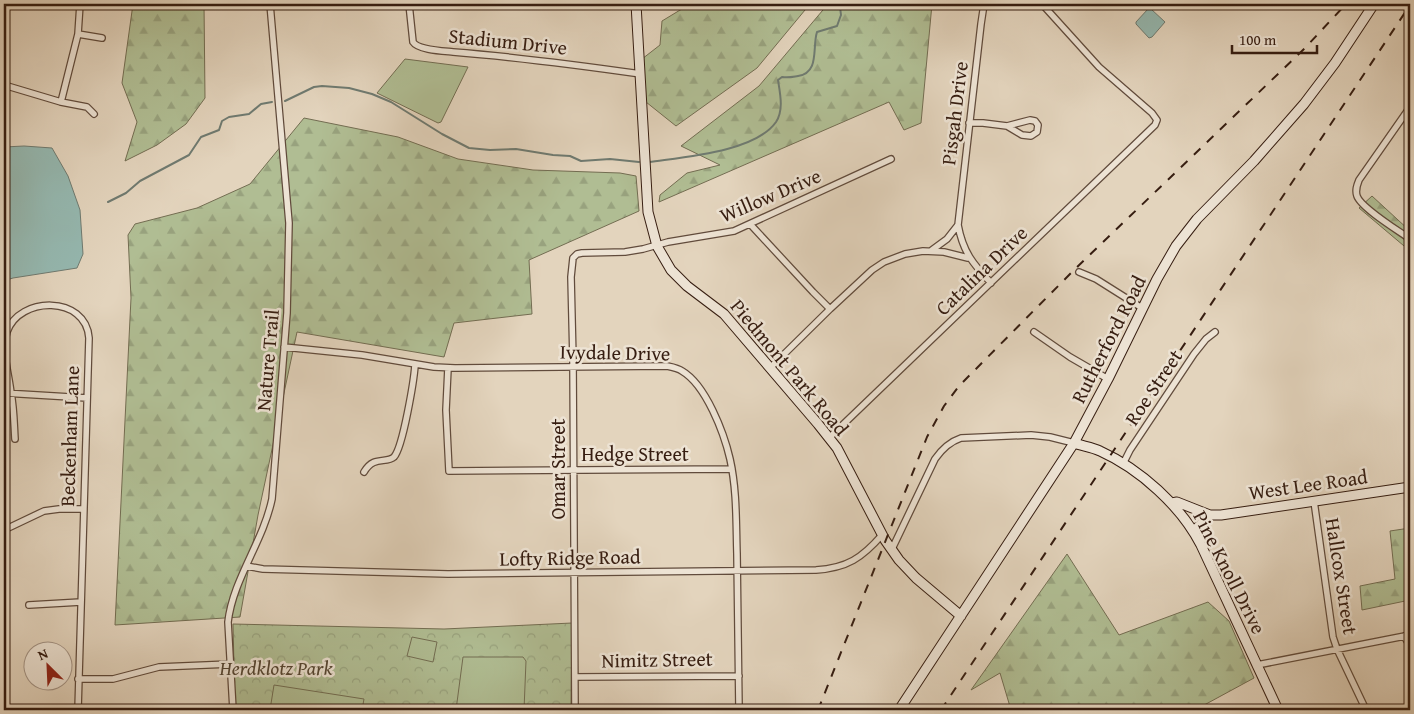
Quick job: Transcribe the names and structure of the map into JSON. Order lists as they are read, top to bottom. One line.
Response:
{"streets":{"street":["Stadium Drive","Pisgah Drive","Willow Drive","Catalina Drive","Rutherford Road","Ivydale Drive","Nature Trail","Piedmont Park Road","Roe Street","Beckenham Lane","Hedge Street","Omar Street","West Lee Road","Lofty Ridge Road","Pine Knoll Drive","Hallcox Street","Nimitz Street"]},"crossings":[["Stadium Drive","Piedmont Park Road"],["Pisgah Drive","Catalina Drive"],["Willow Drive","Piedmont Park Road"],["Willow Drive","Omar Street"],["Catalina Drive","Piedmont Park Road"],["Rutherford Road","Piedmont Park Road"],["Rutherford Road","Pine Knoll Drive"],["Ivydale Drive","Nature Trail"],["Ivydale Drive","Hedge Street"],["Ivydale Drive","Omar Street"],["Ivydale Drive","Lofty Ridge Road"],["Ivydale Drive","Nimitz Street"],["Nature Trail","Lofty Ridge Road"],["Piedmont Park Road","Lofty Ridge Road"],["Roe Street","Pine Knoll Drive"],["Hedge Street","Omar Street"],["Omar Street","Lofty Ridge Road"],["Omar Street","Nimitz Street"],["West Lee Road","Pine Knoll Drive"],["West Lee Road","Hallcox Street"]],"parks":["Herdklotz Park"],"scale_bar":"100 m","north":"top left"}
